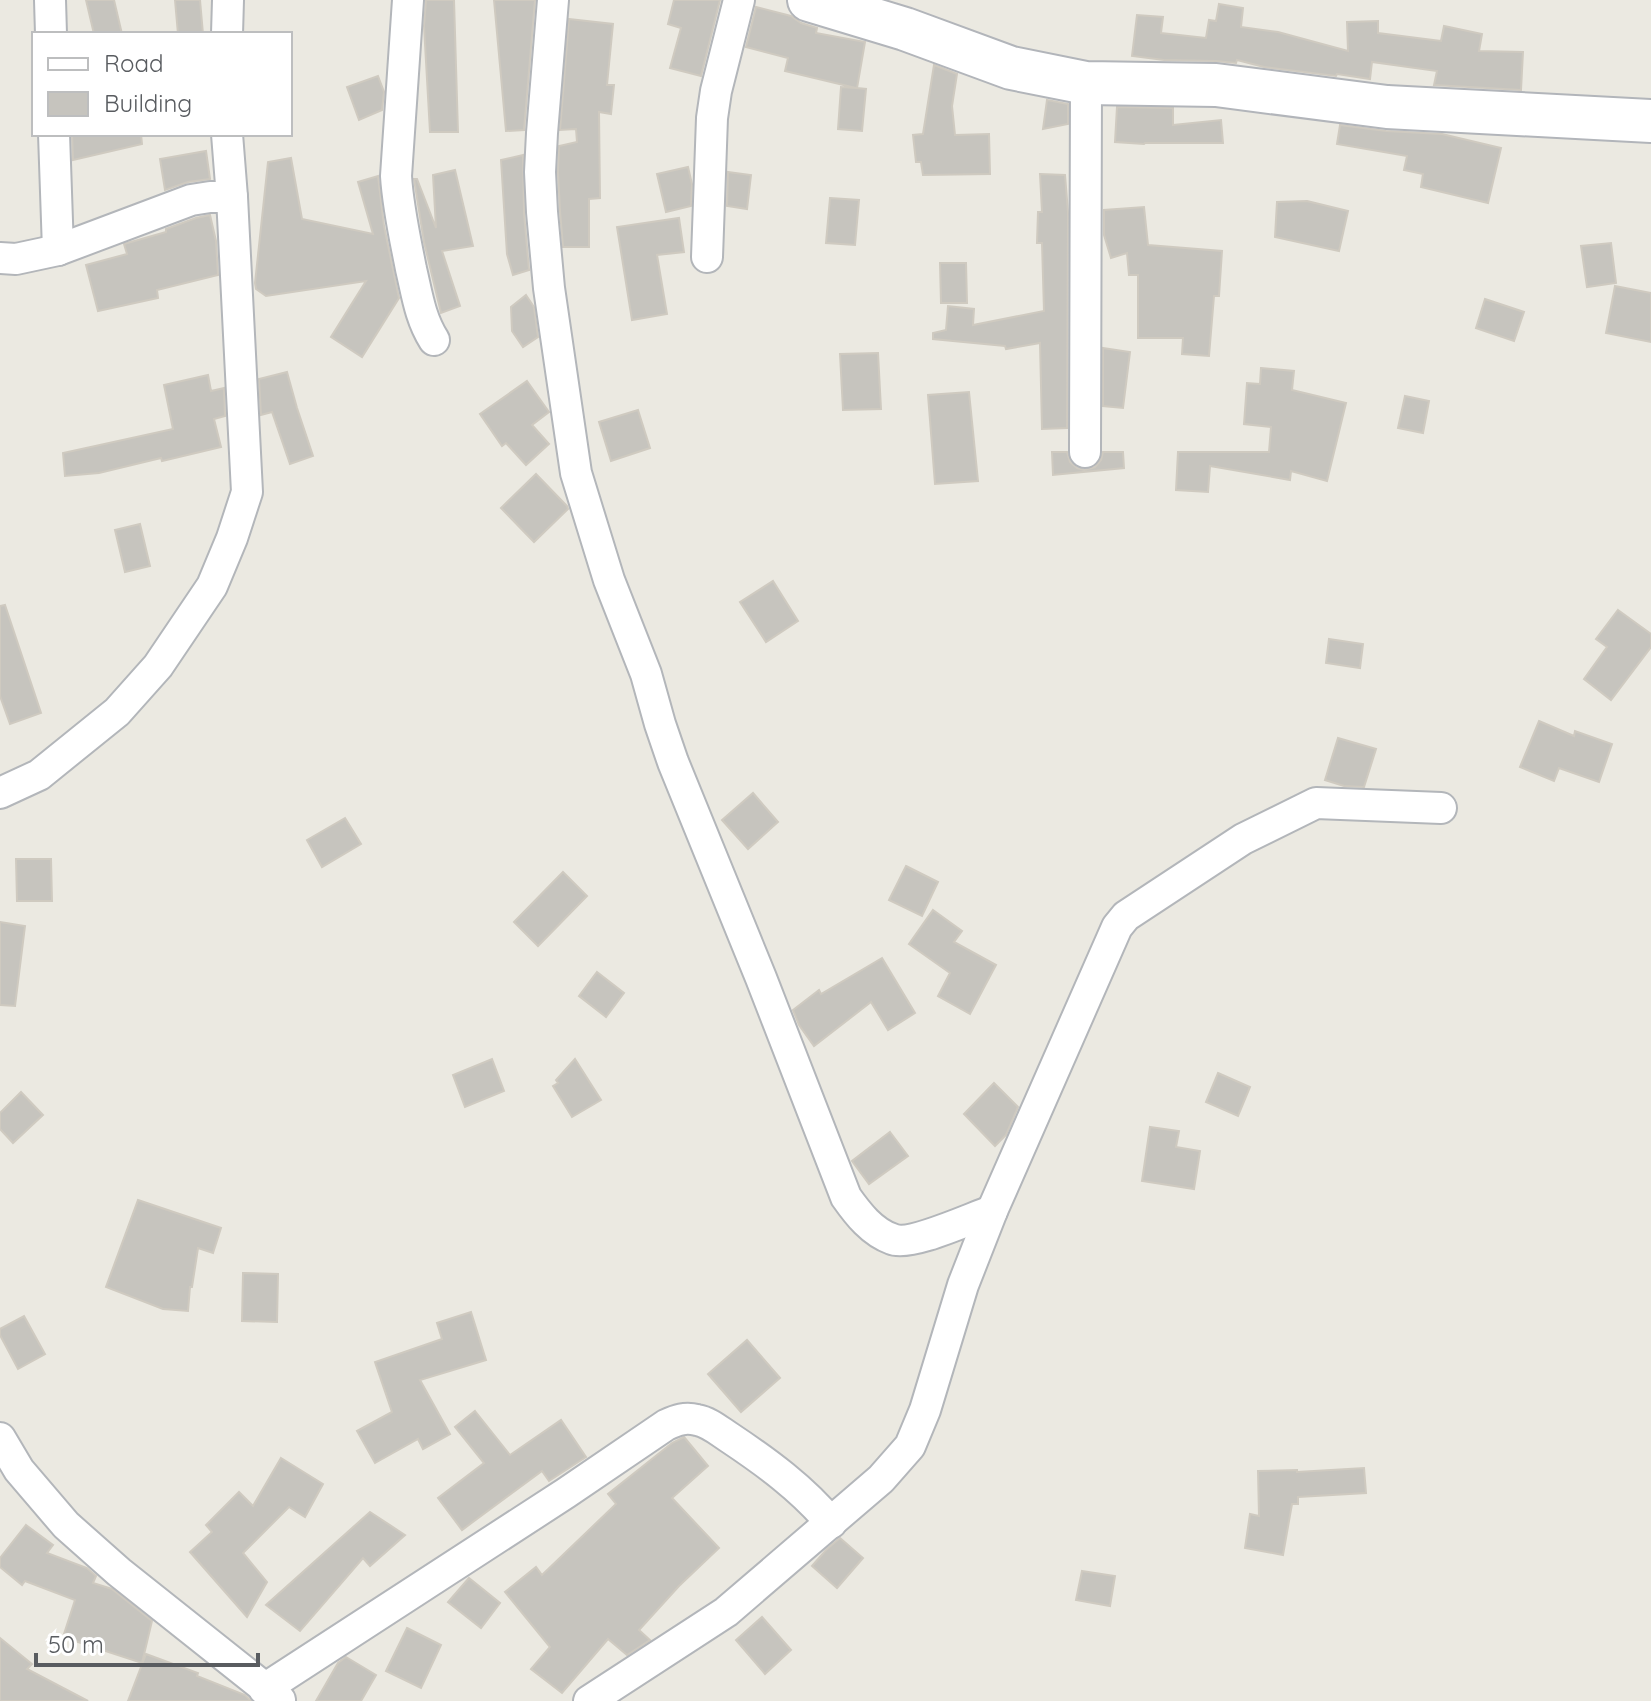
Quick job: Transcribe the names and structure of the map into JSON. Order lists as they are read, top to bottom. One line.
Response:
{"legend":["Road","Building"],"scale_bar":"50 m"}
